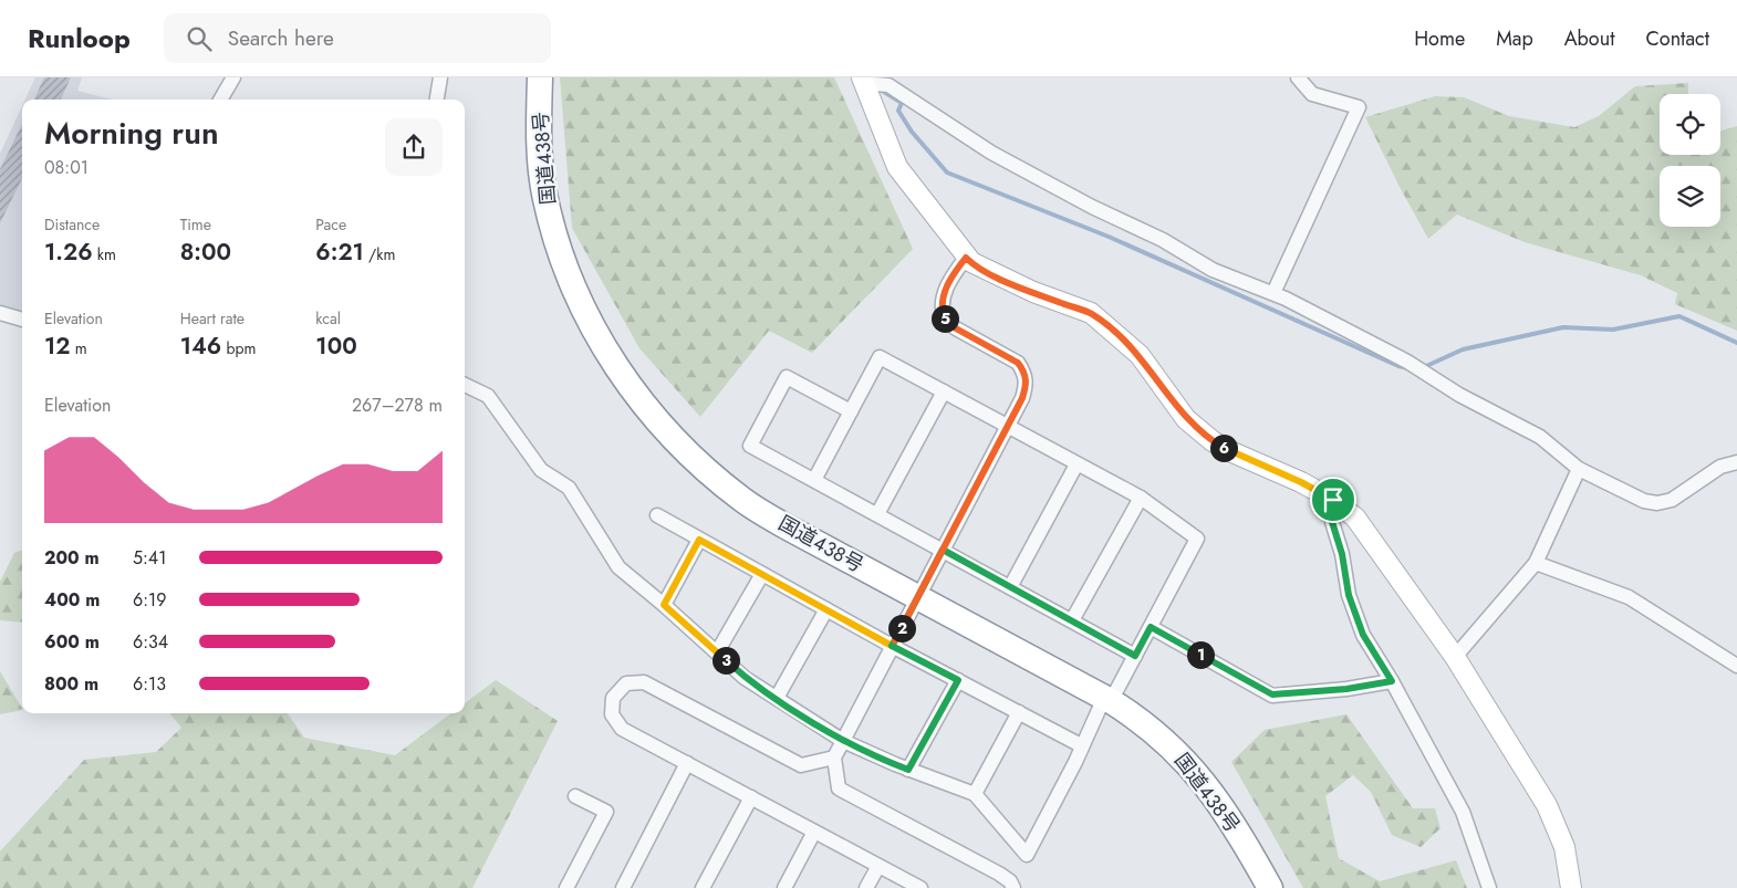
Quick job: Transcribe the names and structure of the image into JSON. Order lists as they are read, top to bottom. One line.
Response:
{"streets":{"highway":["国道438号"]},"page":{"header":"Runloop","search":"Search here","nav":["Home","Map","About","Contact"],"heading":["Morning run","08:01"],"stats":[["Distance","1.26 km"],["Time","8:00"],["Pace","6:21 /km"],["Elevation","12 m"],["Heart rate","146 bpm"],["kcal","100"]],"pins":["5","6","2","1","3"],"chart":["Elevation","267–278 m"],"list":[{"name":"200 m","note":"5:41"},{"name":"400 m","note":"6:19"},{"name":"600 m","note":"6:34"},{"name":"800 m","note":"6:13"}]}}
